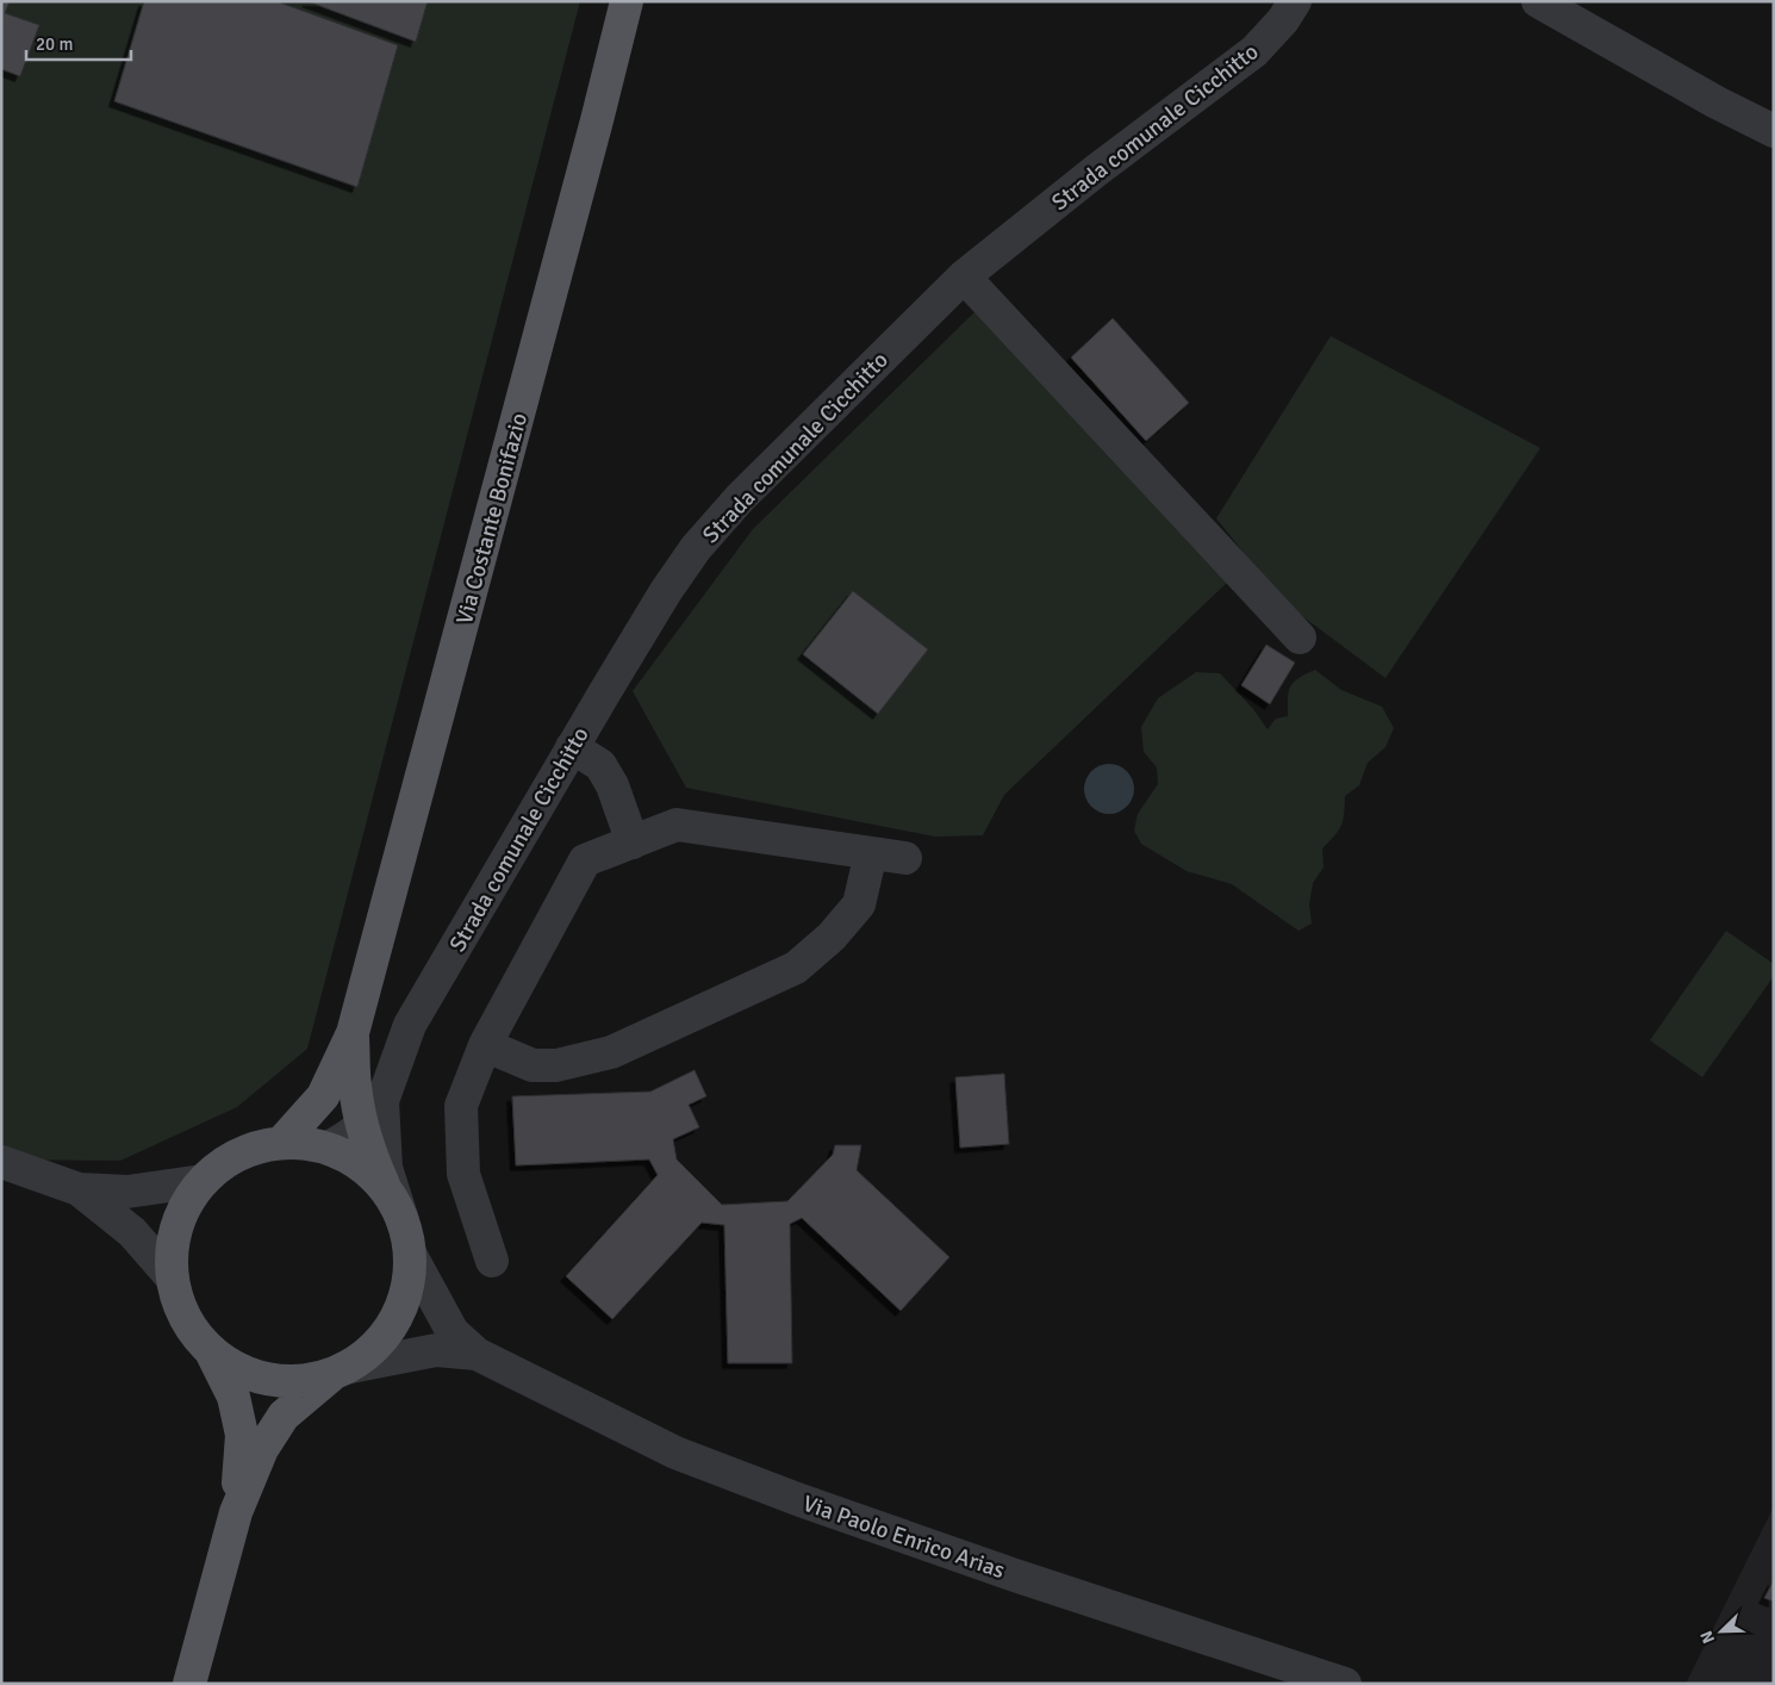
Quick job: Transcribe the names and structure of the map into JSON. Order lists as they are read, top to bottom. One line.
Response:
{"streets":{"main road":["Via Costante Bonifazio"],"street":["Strada comunale Cicchitto","Via Paolo Enrico Arias"]},"scale_bar":"20 m","north":"bottom left"}
